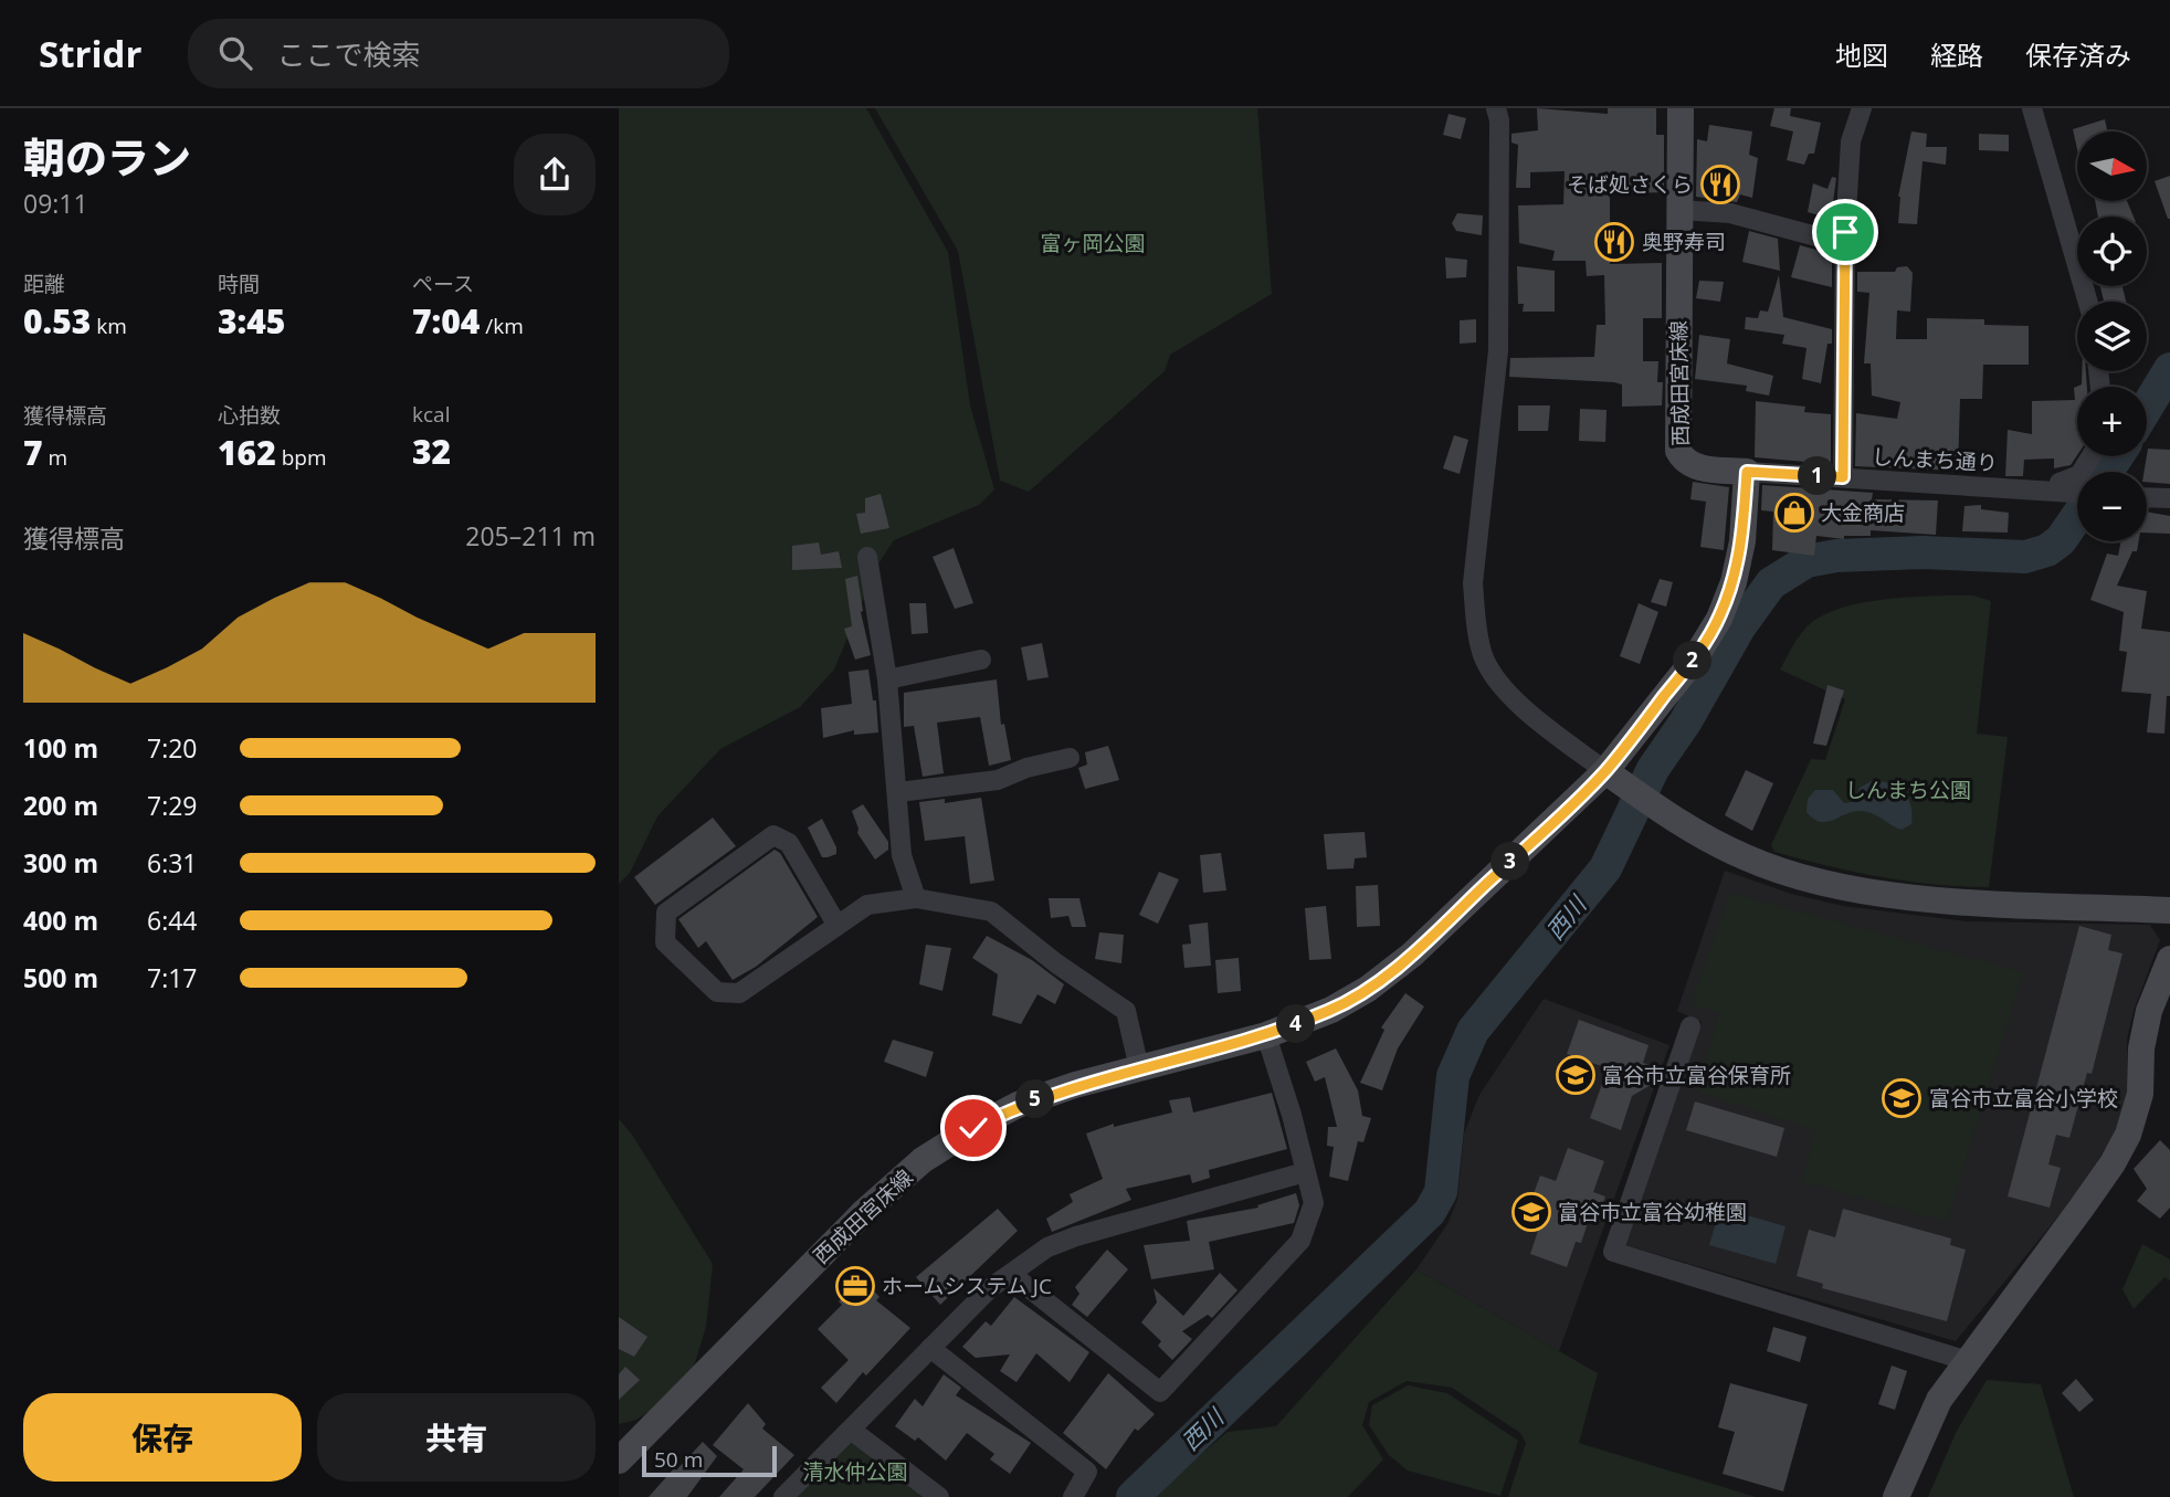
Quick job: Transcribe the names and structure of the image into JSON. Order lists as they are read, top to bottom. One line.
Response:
{"streets":{"main road":["西成田宮床線"],"street":["しんまち通り"]},"crossings":[["西成田宮床線","しんまち通り"]],"water":["西川"],"parks":["富ヶ岡公園","しんまち公園","清水仲公園"],"places":{"restaurant":["そば処さくら","奥野寿司"],"shop":["大金商店"],"school or university":["富谷市立富谷保育所","富谷市立富谷小学校","富谷市立富谷幼稚園"],"office":["ホームシステム JC"]},"scale_bar":"50 m","north":"right","page":{"header":"Stridr","search":"ここで検索","nav":["地図","経路","保存済み"],"heading":["朝のラン","09:11"],"map_buttons":["+","−"],"stats":[["距離","0.53 km"],["時間","3:45"],["ペース","7:04 /km"],["獲得標高","7 m"],["心拍数","162 bpm"],["kcal","32"]],"pins":["1","2","3","4","5"],"chart":["獲得標高","205–211 m"],"list":[{"name":"100 m","note":"7:20"},{"name":"200 m","note":"7:29"},{"name":"300 m","note":"6:31"},{"name":"400 m","note":"6:44"},{"name":"500 m","note":"7:17"}],"buttons":["保存","共有"],"scale":"50 m"}}
